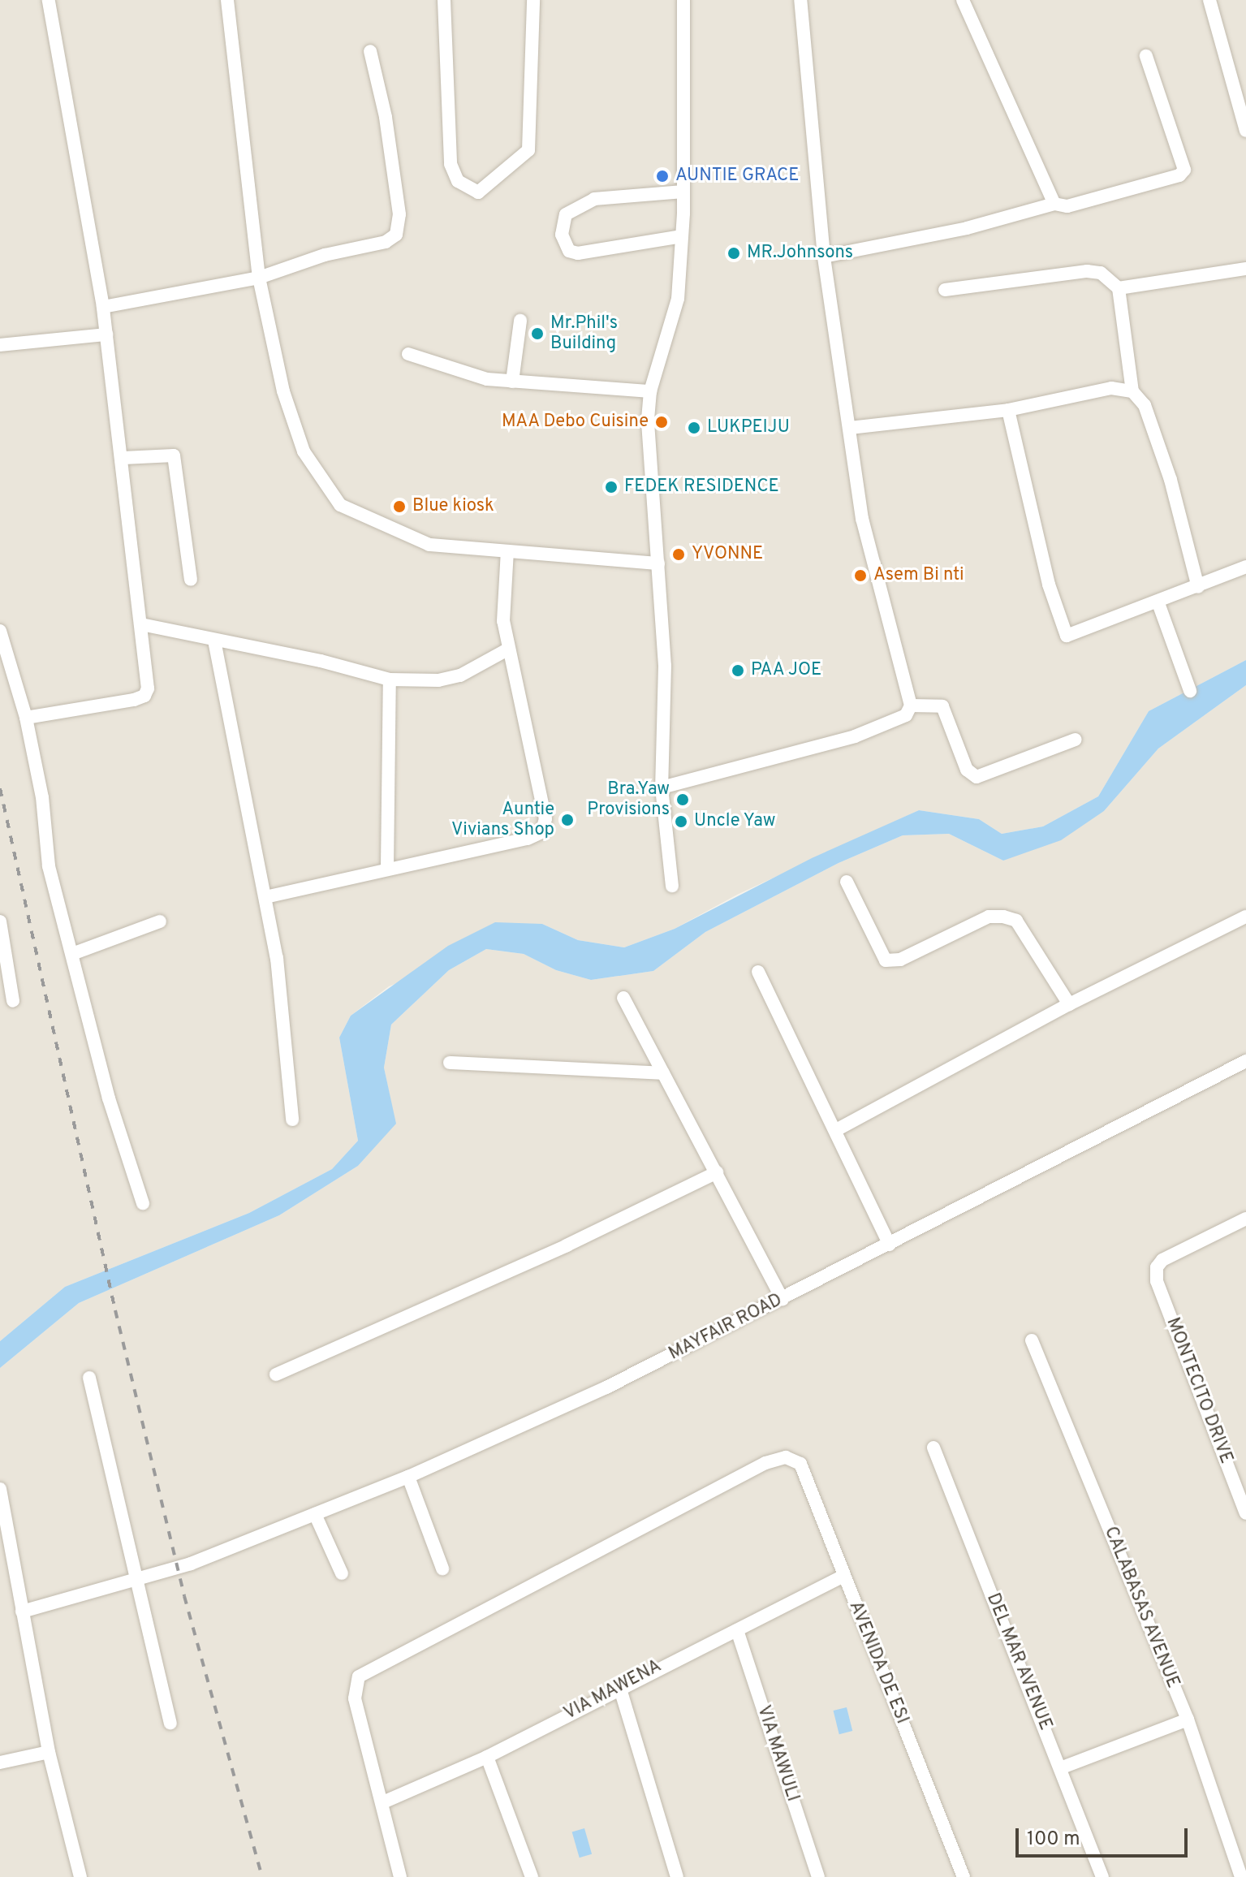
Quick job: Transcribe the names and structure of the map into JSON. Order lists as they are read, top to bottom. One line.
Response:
{"streets":{"street":["MAYFAIR ROAD","MONTECITO DRIVE","CALABASAS AVENUE","DEL MAR AVENUE","AVENIDA DE ESI","VIA MAWENA","VIA MAWULI"]},"crossings":[["AVENIDA DE ESI","VIA MAWENA"],["VIA MAWENA","VIA MAWULI"]],"places":["AUNTIE GRACE","MR.Johnsons","Mr.Phil's Building","MAA Debo Cuisine","LUKPEIJU","FEDEK RESIDENCE","Blue kiosk","YVONNE","Asem Bi nti","PAA JOE","Bra.Yaw Provisions","Auntie Vivians Shop","Uncle Yaw"],"scale_bar":"100 m"}
